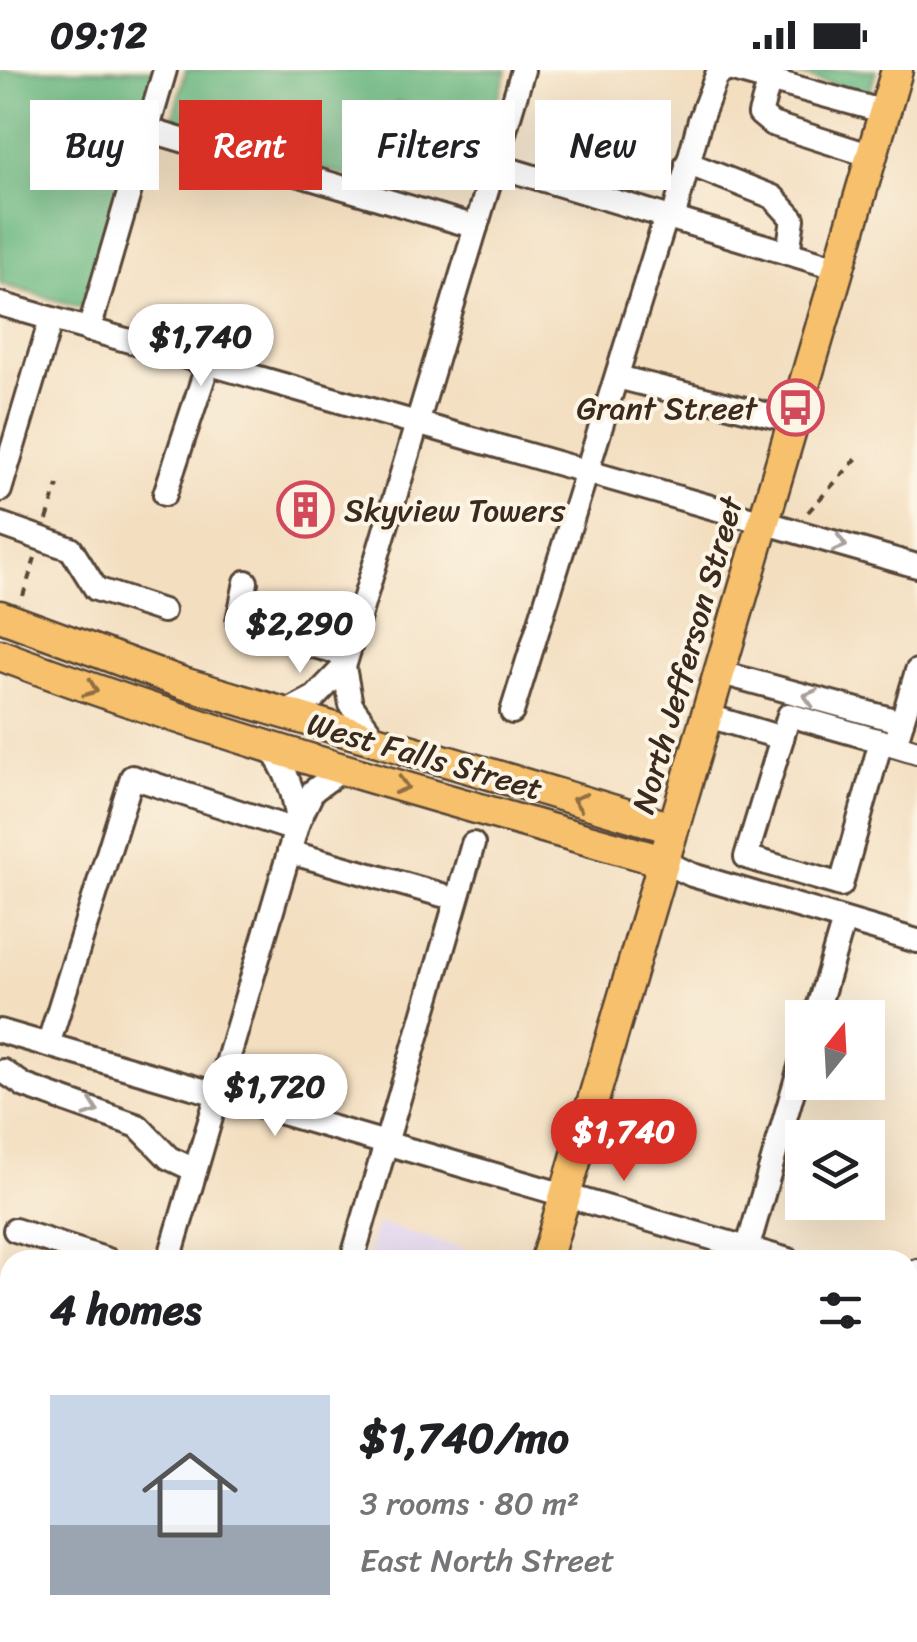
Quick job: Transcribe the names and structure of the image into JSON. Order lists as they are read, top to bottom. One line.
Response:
{"streets":{"main road":["North Jefferson Street","West Falls Street"]},"crossings":[["North Jefferson Street","West Falls Street"]],"places":{"bus stop":["Grant Street"],"building":["Skyview Towers"]},"north":"top","page":{"status":"09:12","chip":["Buy","Rent","Filters","New"],"price":["$1,740","$2,290","$1,720","$1,740"],"heading":"4 homes","list":[{"name":"$1,740/mo","note":"3 rooms · 80 m² · East North Street"}]}}
